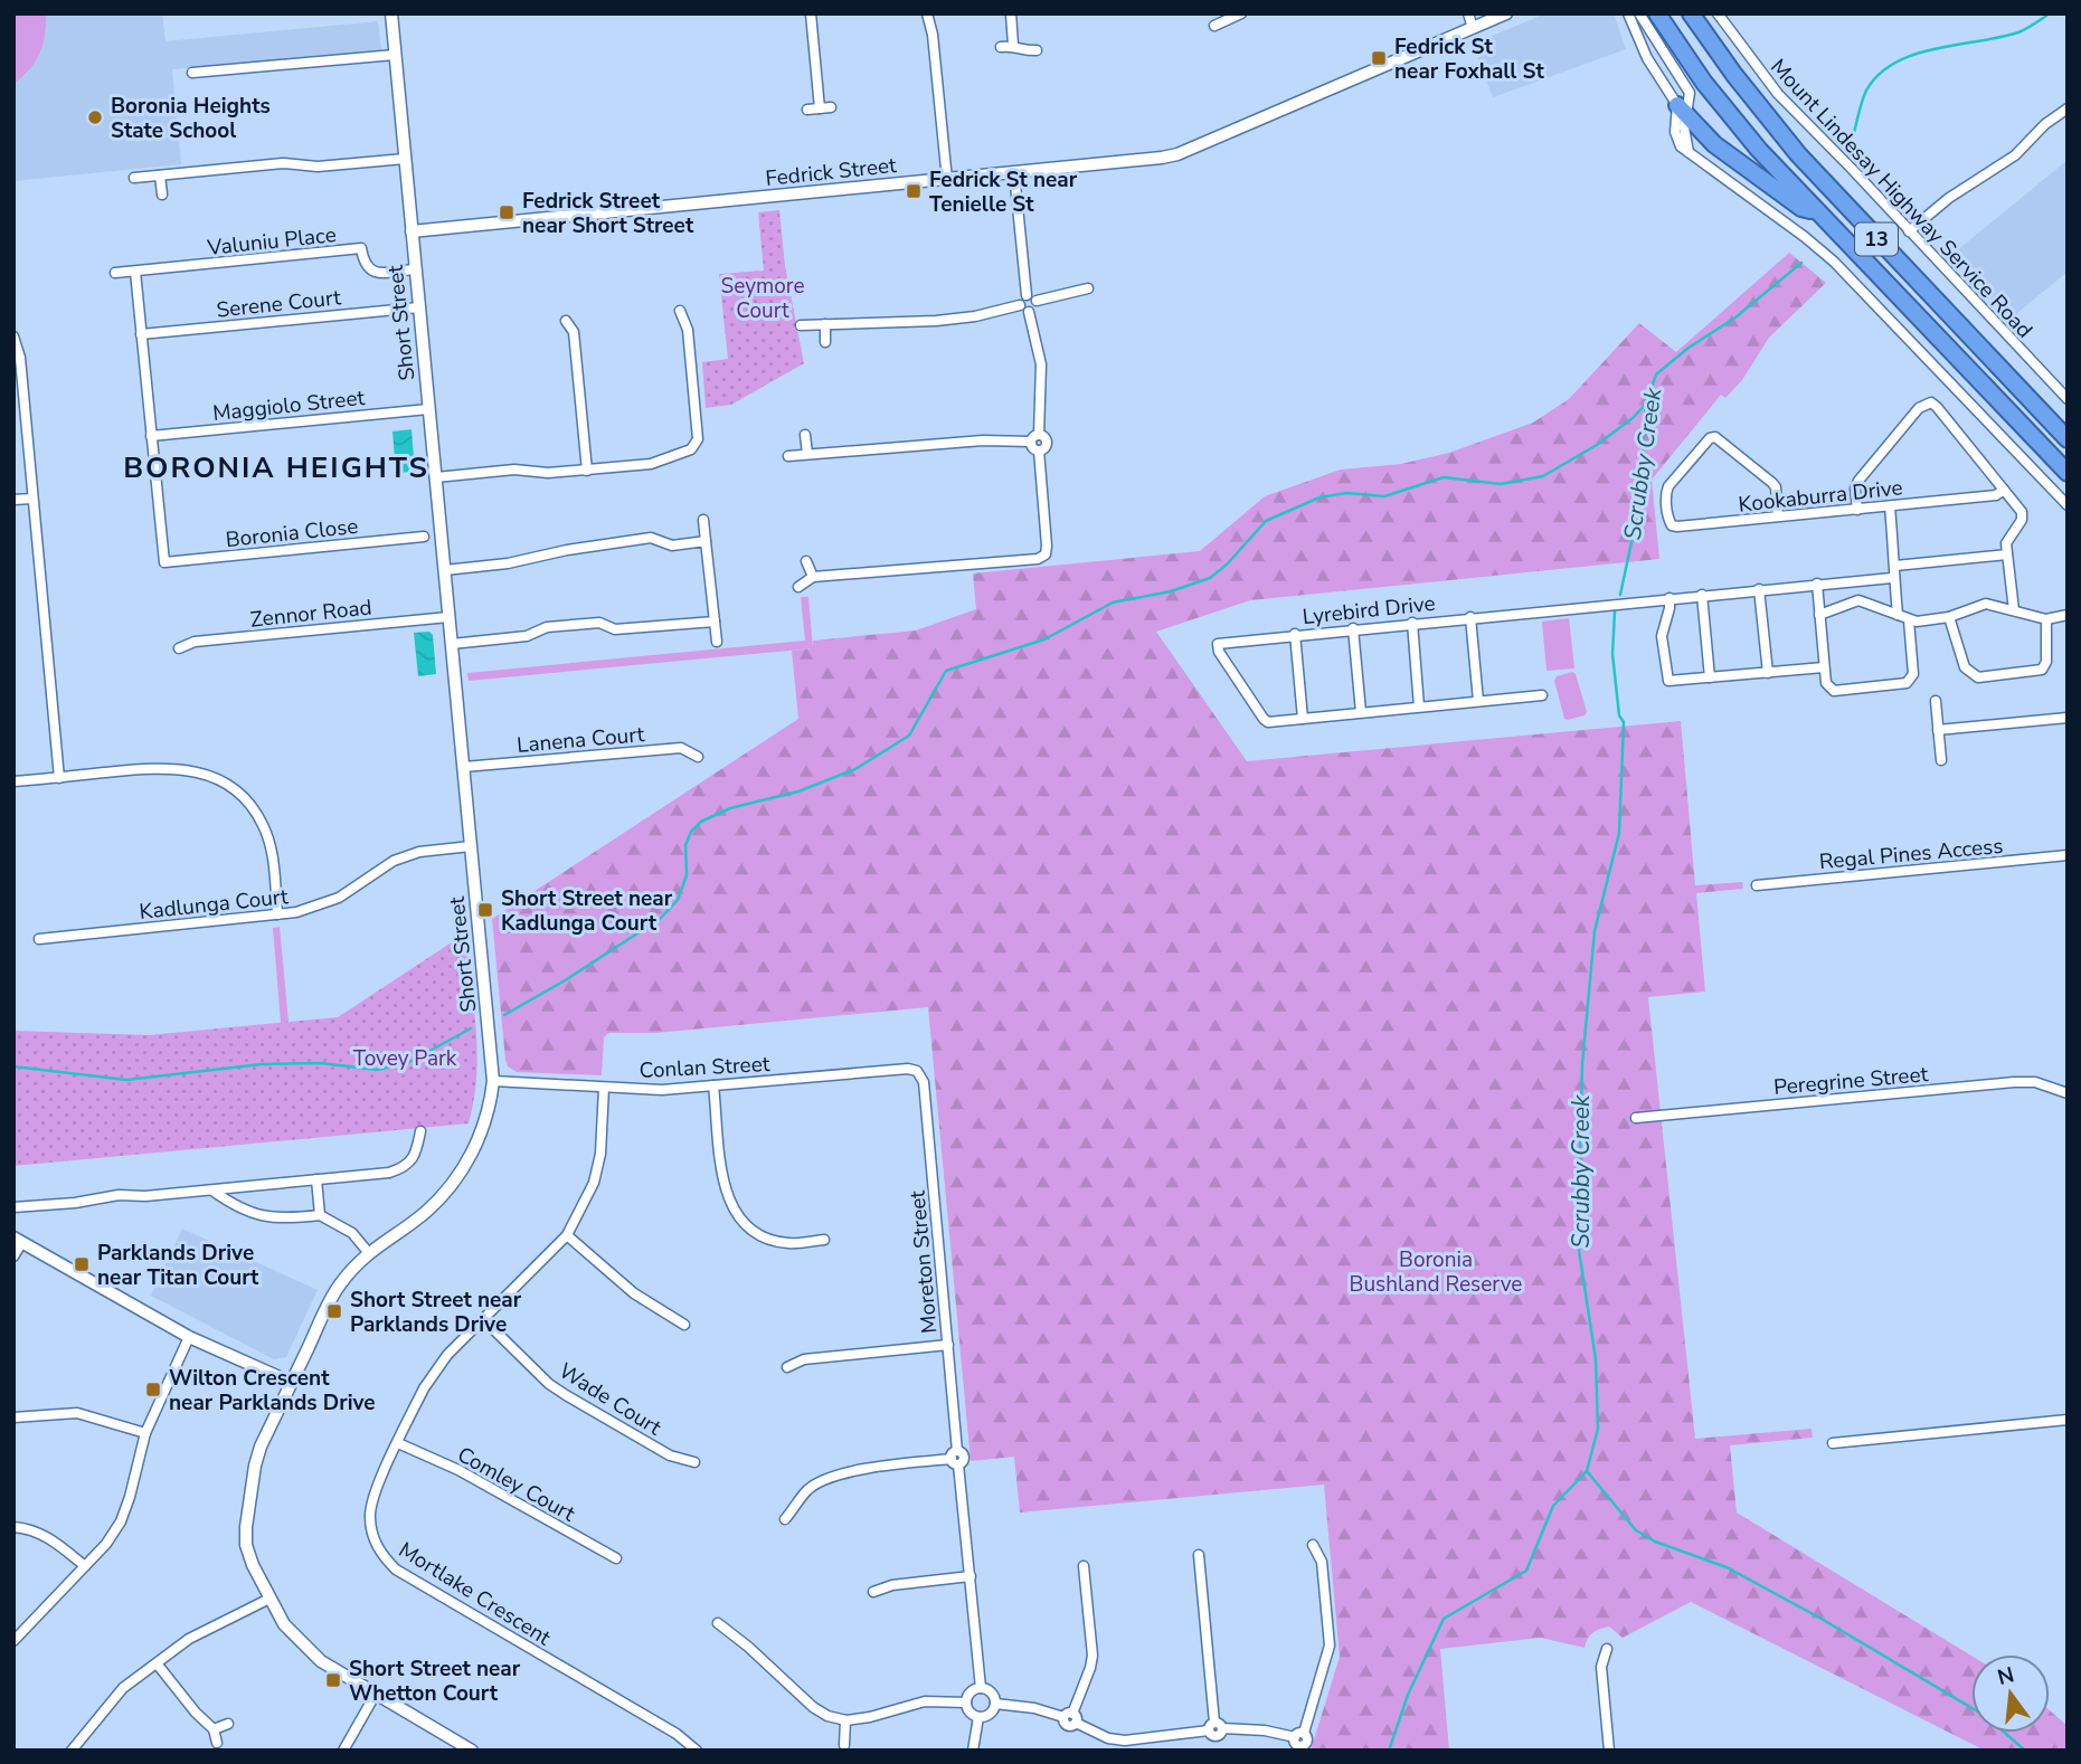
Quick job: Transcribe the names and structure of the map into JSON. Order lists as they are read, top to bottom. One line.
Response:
{"streets":{"highway":["13"],"street":["Fedrick Street","Mount Lindesay Highway Service Road","Valuniu Place","Serene Court","Short Street","Maggiolo Street","Kookaburra Drive","Boronia Close","Lyrebird Drive","Zennor Road","Lanena Court","Regal Pines Access","Kadlunga Court","Conlan Street","Peregrine Street","Moreton Street","Wade Court","Comley Court","Mortlake Crescent"]},"crossings":[["Fedrick Street","Short Street"],["Valuniu Place","Short Street"],["Serene Court","Short Street"],["Short Street","Maggiolo Street"],["Short Street","Zennor Road"],["Short Street","Lanena Court"],["Short Street","Kadlunga Court"],["Short Street","Conlan Street"],["Maggiolo Street","Boronia Close"],["Conlan Street","Moreton Street"],["Conlan Street","Mortlake Crescent"],["Wade Court","Mortlake Crescent"],["Comley Court","Mortlake Crescent"]],"districts":["BORONIA HEIGHTS"],"water":["Scrubby Creek"],"parks":["Seymore Court","Tovey Park","Boronia Bushland Reserve"],"places":{"transit":["Fedrick St near Foxhall St","Fedrick St near Tenielle St","Fedrick Street near Short Street","Short Street near Kadlunga Court","Parklands Drive near Titan Court","Short Street near Parklands Drive","Wilton Crescent near Parklands Drive","Short Street near Whetton Court"],"other":["Boronia Heights State School"]},"north":"top"}
